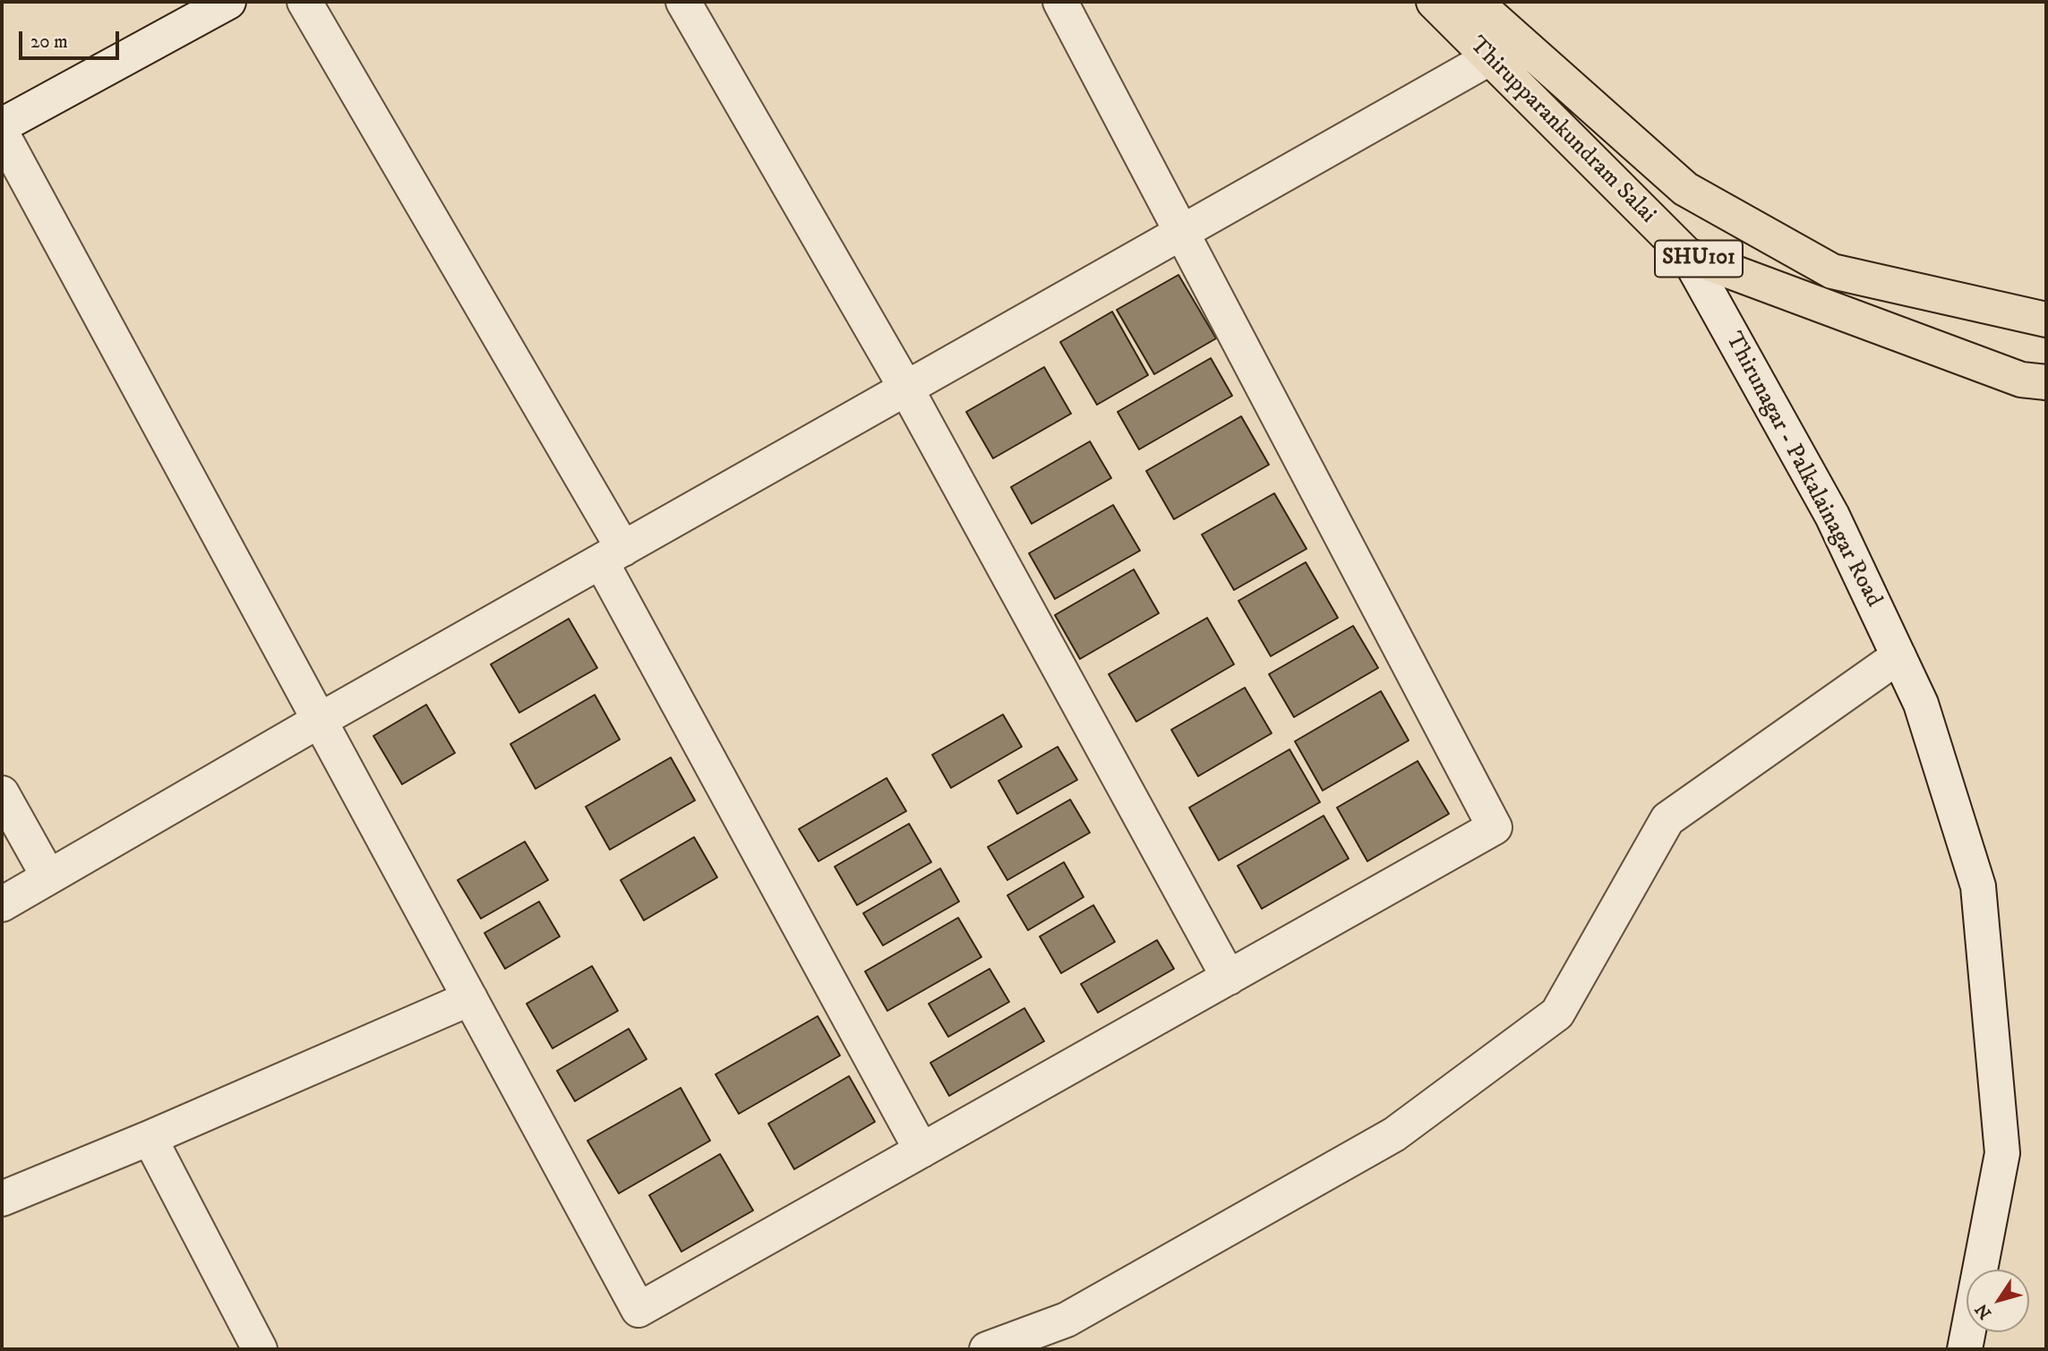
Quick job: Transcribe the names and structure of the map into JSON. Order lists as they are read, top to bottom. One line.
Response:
{"streets":{"main road":["Thirupparankundram Salai","SHU101"],"street":["Thirunagar - Palkalainagar Road"]},"crossings":[["Thirupparankundram Salai","Thirunagar - Palkalainagar Road"]],"scale_bar":"20 m","north":"bottom left"}
